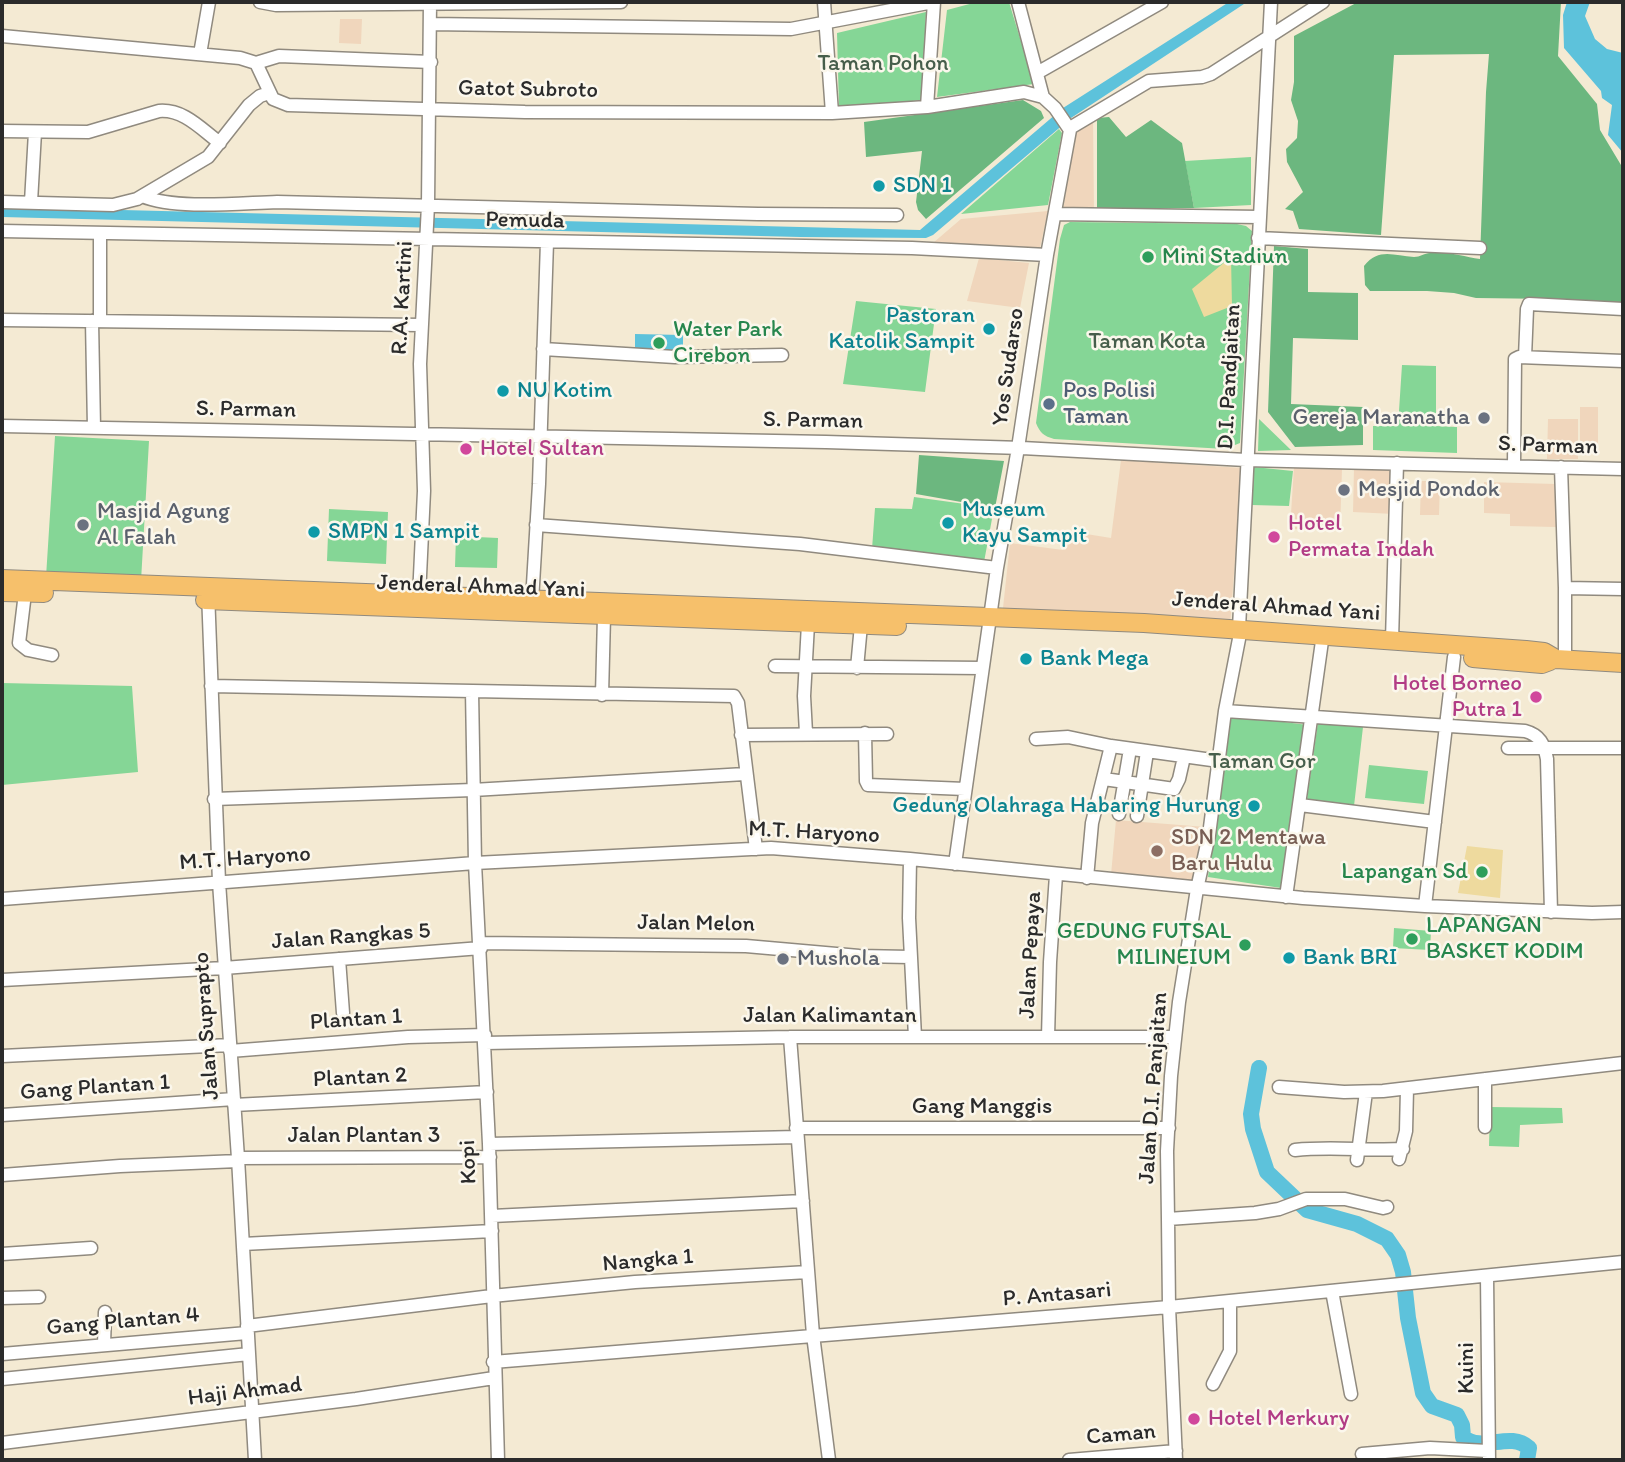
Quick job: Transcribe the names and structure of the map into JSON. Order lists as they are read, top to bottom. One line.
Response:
{"streets":{"highway":["Jenderal Ahmad Yani"],"street":["Gatot Subroto","Pemuda","R.A. Kartini","Yos Sudarso","D.I. Pandjaitan","S. Parman","M.T. Haryono","Jalan Melon","Jalan Rangkas 5","Jalan Pepaya","Jalan Kalimantan","Plantan 1","Jalan Suprapto","Plantan 2","Gang Plantan 1","Jalan D.I. Panjaitan","Gang Manggis","Jalan Plantan 3","Kopi","Nangka 1","P. Antasari","Gang Plantan 4","Kuini","Haji Ahmad","Caman"]},"crossings":[["Gatot Subroto","R.A. Kartini"],["Pemuda","R.A. Kartini"],["Pemuda","Yos Sudarso"],["R.A. Kartini","S. Parman"],["R.A. Kartini","Jenderal Ahmad Yani"],["Yos Sudarso","S. Parman"],["Yos Sudarso","Jenderal Ahmad Yani"],["Yos Sudarso","M.T. Haryono"],["D.I. Pandjaitan","S. Parman"],["D.I. Pandjaitan","Jenderal Ahmad Yani"],["D.I. Pandjaitan","Jalan D.I. Panjaitan"],["Jenderal Ahmad Yani","Jalan Suprapto"],["Jenderal Ahmad Yani","Jalan D.I. Panjaitan"],["M.T. Haryono","Jalan Pepaya"],["M.T. Haryono","Jalan Suprapto"],["M.T. Haryono","Jalan D.I. Panjaitan"],["M.T. Haryono","Kopi"],["Jalan Melon","Jalan Rangkas 5"],["Jalan Melon","Kopi"],["Jalan Rangkas 5","Jalan Suprapto"],["Jalan Rangkas 5","Kopi"],["Jalan Pepaya","Jalan Kalimantan"],["Jalan Kalimantan","Plantan 1"],["Jalan Kalimantan","Jalan D.I. Panjaitan"],["Jalan Kalimantan","Kopi"],["Plantan 1","Jalan Suprapto"],["Plantan 1","Kopi"],["Jalan Suprapto","Plantan 2"],["Jalan Suprapto","Gang Plantan 1"],["Jalan Suprapto","Jalan Plantan 3"],["Jalan Suprapto","Nangka 1"],["Jalan Suprapto","Gang Plantan 4"],["Jalan Suprapto","Haji Ahmad"],["Plantan 2","Gang Plantan 1"],["Plantan 2","Kopi"],["Jalan D.I. Panjaitan","Gang Manggis"],["Jalan D.I. Panjaitan","P. Antasari"],["Jalan D.I. Panjaitan","Caman"],["Gang Manggis","Jalan Plantan 3"],["Gang Manggis","Kopi"],["Jalan Plantan 3","Kopi"],["Kopi","Nangka 1"],["Kopi","P. Antasari"],["Kopi","Haji Ahmad"],["Nangka 1","Gang Plantan 4"],["P. Antasari","Kuini"]],"parks":["Taman Pohon","Taman Kota","Taman Gor"],"places":["SDN 1","Mini Stadiun","Pastoran Katolik Sampit","Water Park Cirebon","NU Kotim","Pos Polisi Taman","Gereja Maranatha","Hotel Sultan","Mesjid Pondok","Museum Kayu Sampit","Masjid Agung Al Falah","SMPN 1 Sampit","Hotel Permata Indah","Bank Mega","Hotel Borneo Putra 1","Gedung Olahraga Habaring Hurung","SDN 2 Mentawa Baru Hulu","Lapangan Sd","LAPANGAN BASKET KODIM","GEDUNG FUTSAL MILINEIUM","Bank BRI","Mushola","Hotel Merkury"]}
